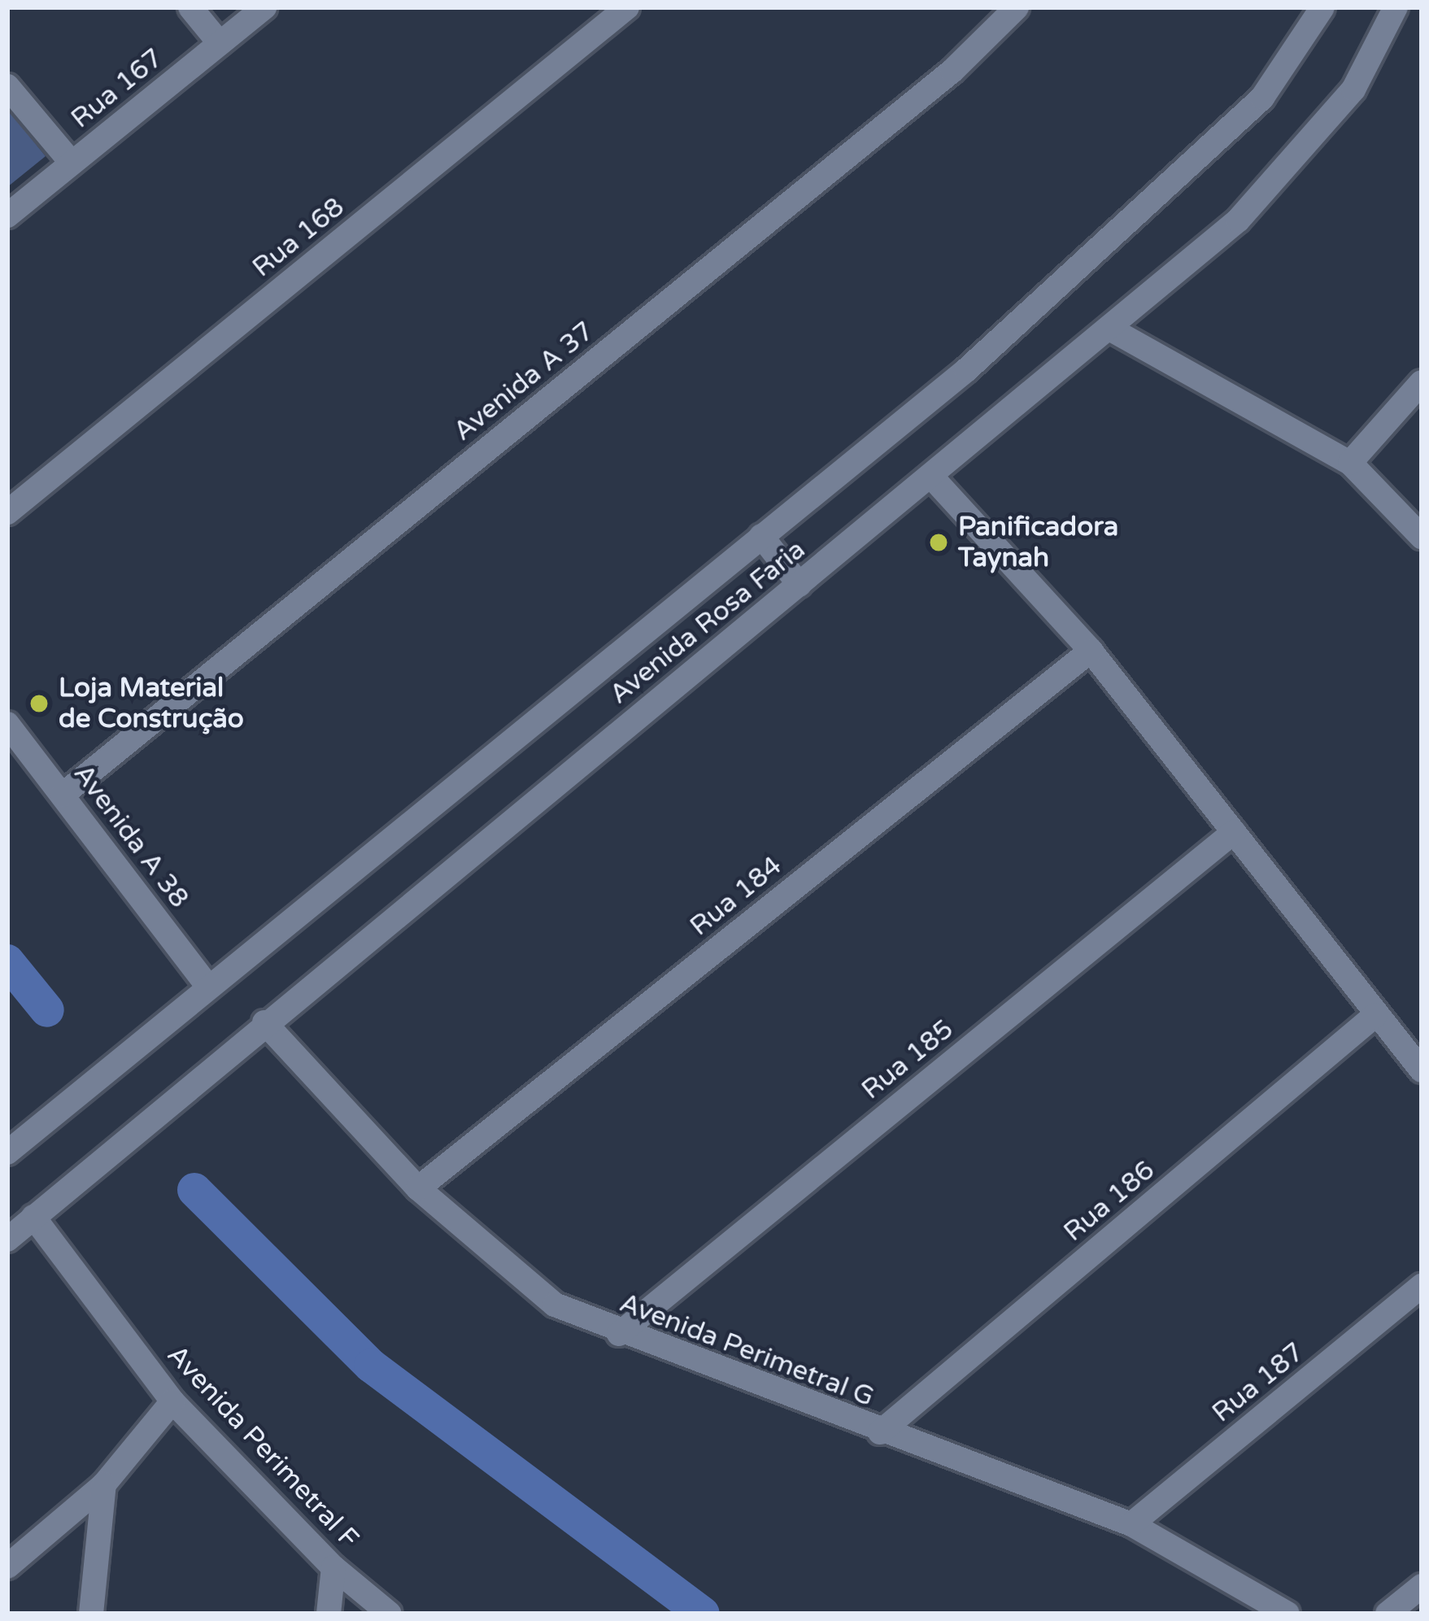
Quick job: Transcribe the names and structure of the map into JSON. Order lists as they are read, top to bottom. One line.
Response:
{"streets":{"street":["Rua 167","Rua 168","Avenida A 37","Avenida Rosa Faria","Avenida A 38","Rua 184","Rua 185","Rua 186","Avenida Perimetral G","Rua 187","Avenida Perimetral F"]},"crossings":[["Avenida A 37","Avenida A 38"],["Avenida Rosa Faria","Avenida A 38"],["Avenida Rosa Faria","Avenida Perimetral G"],["Avenida Rosa Faria","Avenida Perimetral F"],["Rua 184","Avenida Perimetral G"],["Rua 185","Avenida Perimetral G"],["Rua 186","Avenida Perimetral G"],["Avenida Perimetral G","Rua 187"]],"places":["Panificadora Taynah","Loja Material de Construção"]}
